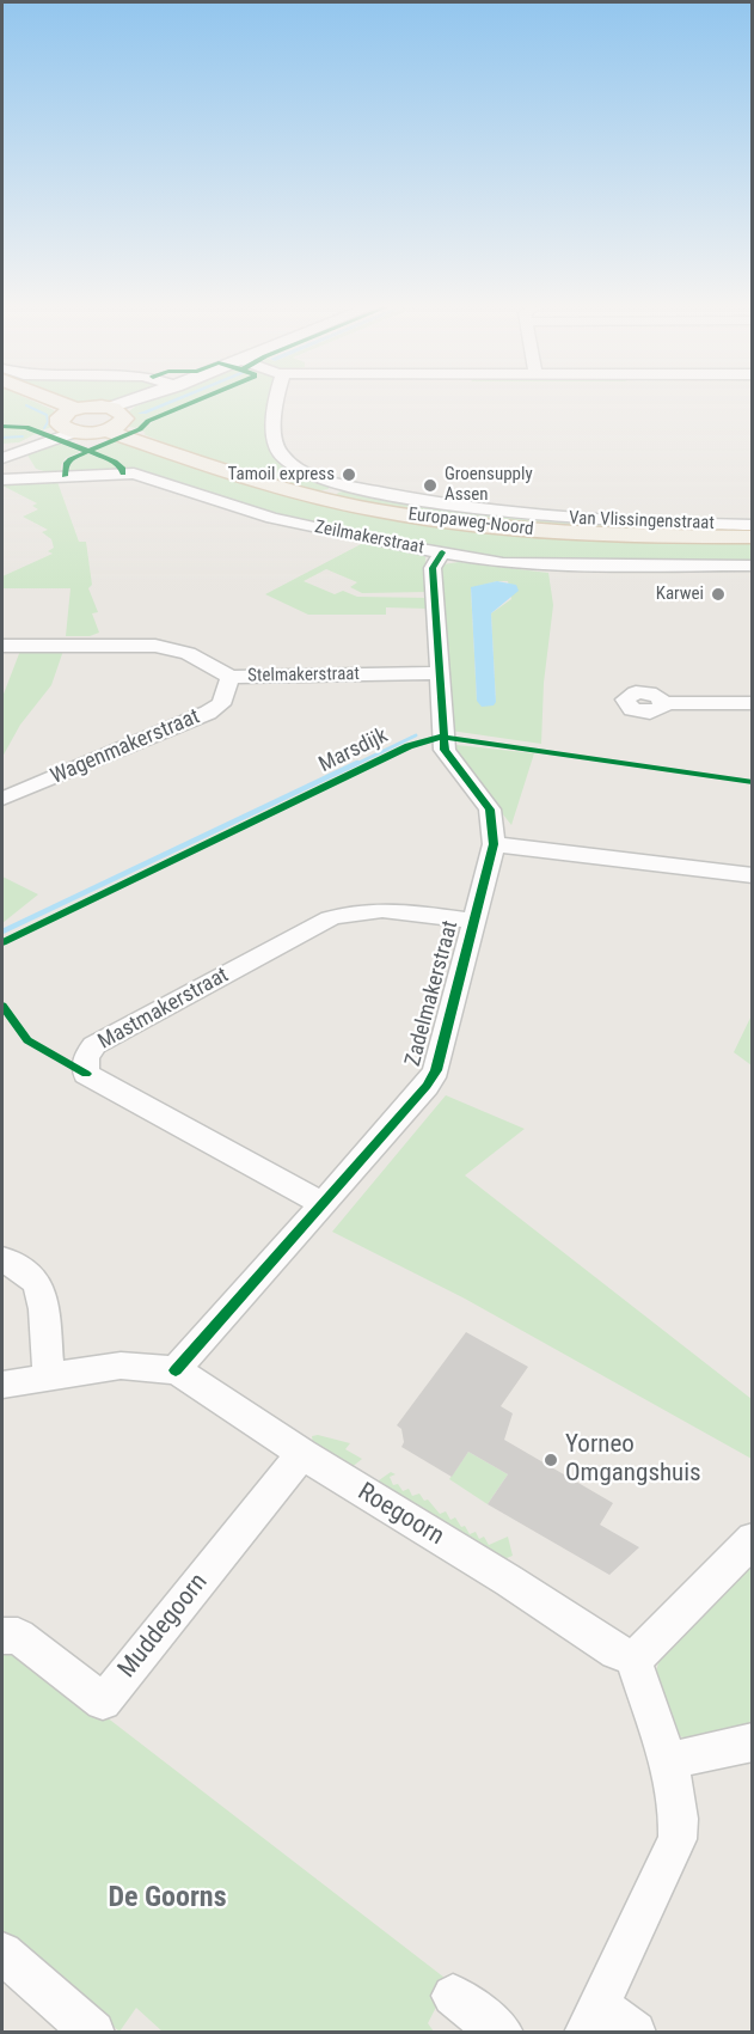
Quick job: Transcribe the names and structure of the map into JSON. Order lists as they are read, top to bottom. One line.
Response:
{"streets":{"main road":["Europaweg-Noord"],"street":["Van Vlissingenstraat","Zeilmakerstraat","Stelmakerstraat","Wagenmakerstraat","Zadelmakerstraat","Mastmakerstraat","Roegoorn","Muddegoorn"],"cycle path":["Marsdijk"]},"crossings":[["Zeilmakerstraat","Zadelmakerstraat"],["Stelmakerstraat","Wagenmakerstraat"],["Stelmakerstraat","Zadelmakerstraat"],["Zadelmakerstraat","Mastmakerstraat"],["Zadelmakerstraat","Roegoorn"],["Roegoorn","Muddegoorn"]],"districts":["De Goorns"],"places":["Tamoil express","Groensupply Assen","Karwei","Yorneo Omgangshuis"]}
